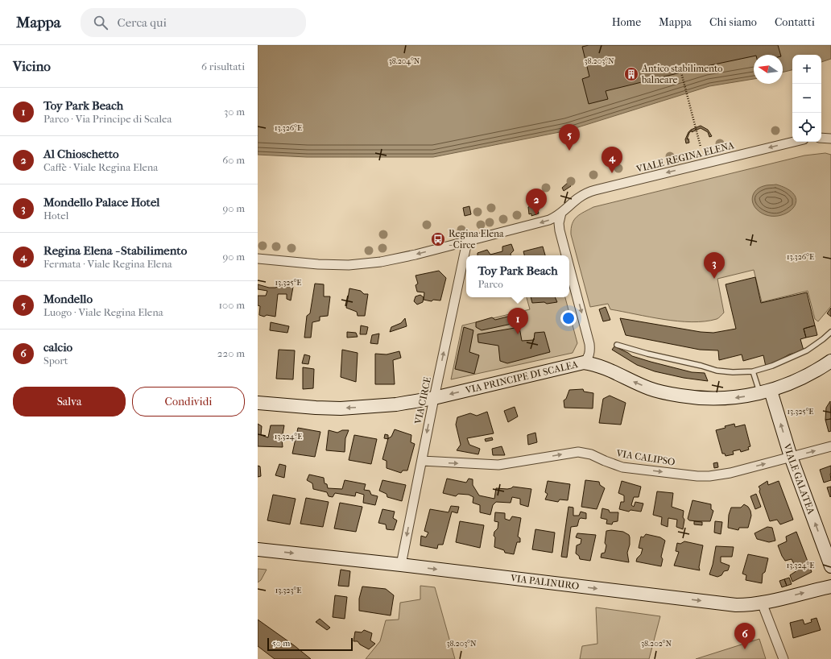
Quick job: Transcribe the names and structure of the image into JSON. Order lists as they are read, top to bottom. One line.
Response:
{"streets":{"main road":["VIA PRINCIPE DI SCALEA","VIALE GALATEA","VIA PALINURO"],"street":["VIALE REGINA ELENA","VIA CIRCE","VIA CALIPSO"]},"crossings":[["VIALE REGINA ELENA","VIA CIRCE"],["VIA PRINCIPE DI SCALEA","VIA CIRCE"],["VIA PRINCIPE DI SCALEA","VIALE GALATEA"],["VIA CIRCE","VIA CALIPSO"],["VIA CIRCE","VIA PALINURO"],["VIA CALIPSO","VIALE GALATEA"]],"one_way":["VIALE REGINA ELENA","VIA PRINCIPE DI SCALEA","VIA CALIPSO","VIALE GALATEA","VIA PALINURO"],"places":{"building":["Antico stabilimento balneare"],"bus stop":["Regina Elena - Circe"]},"scale_bar":"50 m","north":"left","page":{"header":"Mappa","search":"Cerca qui","nav":["Home","Mappa","Chi siamo","Contatti"],"heading":["Vicino","6 risultati"],"map_buttons":["+","−"],"list":[{"mark":"1","name":"Toy Park Beach","note":"Parco · Via Principe di Scalea","value":"30 m"},{"mark":"2","name":"Al Chioschetto","note":"Caffè · Viale Regina Elena","value":"60 m"},{"mark":"3","name":"Mondello Palace Hotel","note":"Hotel","value":"90 m"},{"mark":"4","name":"Regina Elena - Stabilimento","note":"Fermata · Viale Regina Elena","value":"90 m"},{"mark":"5","name":"Mondello","note":"Luogo · Viale Regina Elena","value":"100 m"},{"mark":"6","name":"calcio","note":"Sport","value":"220 m"}],"pins":["5","4","2","3","1","6"],"popup":["Toy Park Beach","Parco"],"buttons":["Salva","Condividi"],"scale":"50 m"},"coordinates":["38.204°N","38.203°N","13.326°E","13.325°E","13.324°E","13.323°E","38.202°N"]}
